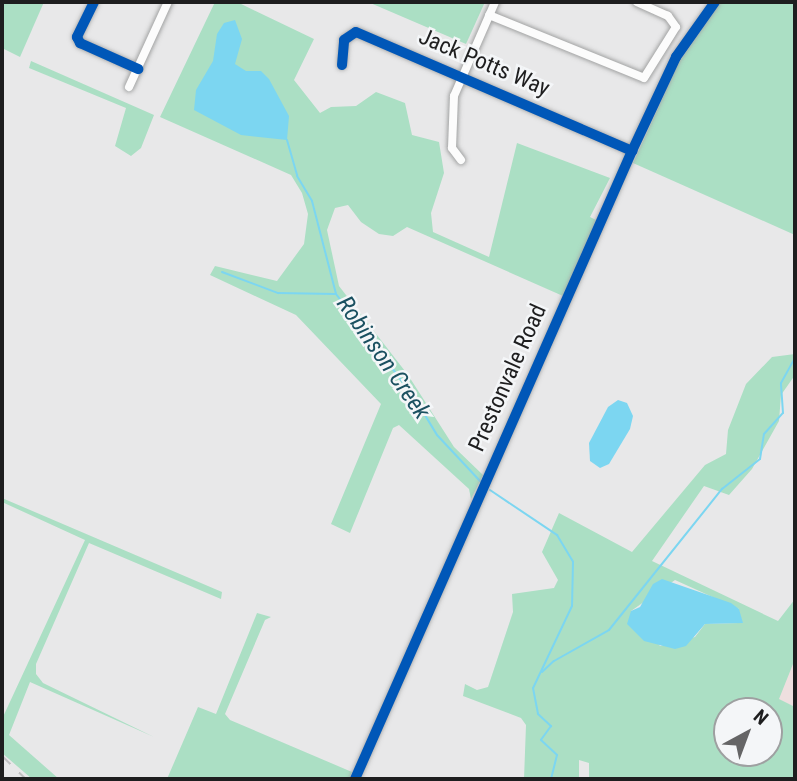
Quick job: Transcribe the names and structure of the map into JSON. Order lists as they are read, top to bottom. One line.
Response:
{"streets":{"street":["Jack Potts Way","Prestonvale Road"]},"crossings":[["Jack Potts Way","Prestonvale Road"]],"water":["Robinson Creek"],"north":"top right"}
